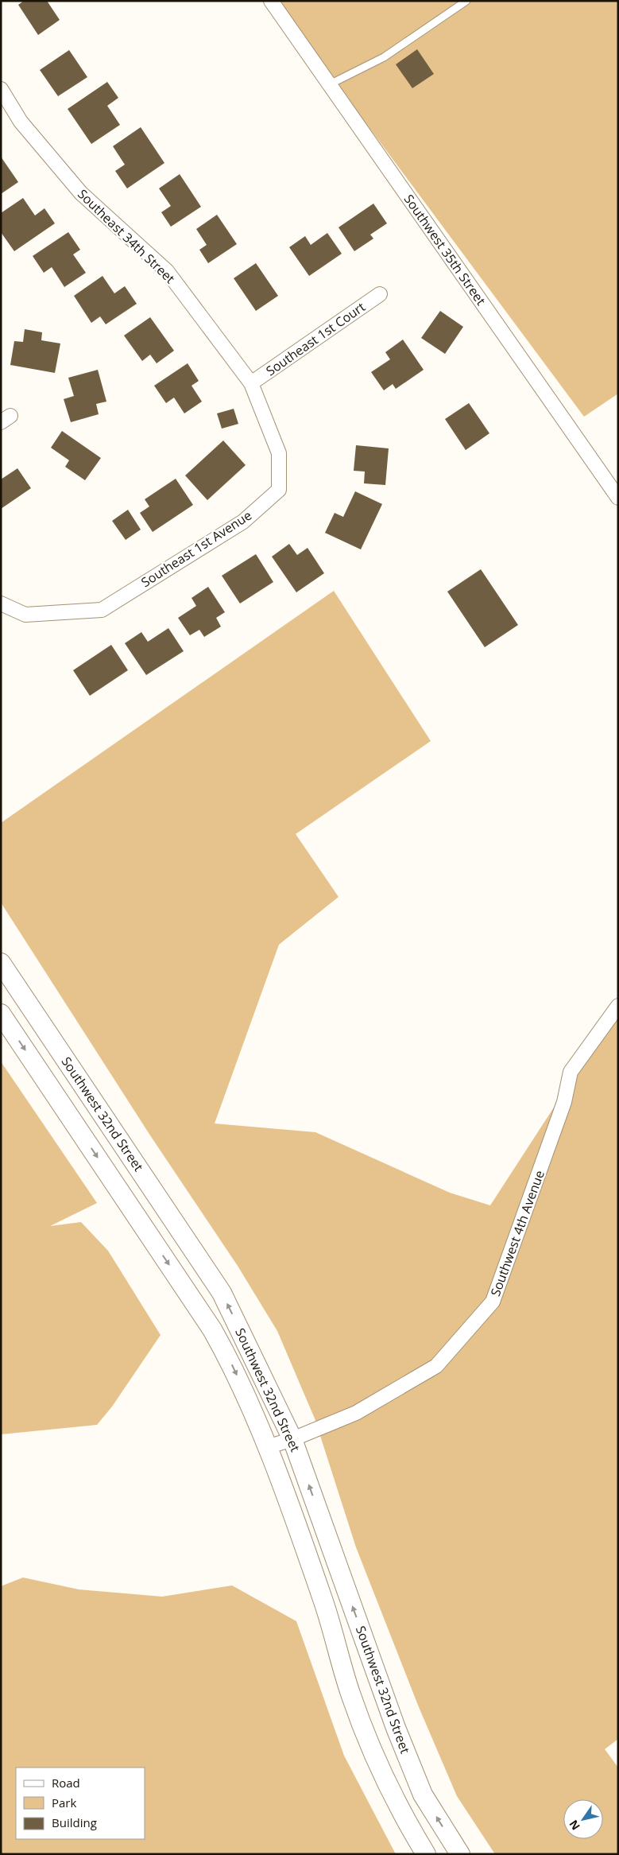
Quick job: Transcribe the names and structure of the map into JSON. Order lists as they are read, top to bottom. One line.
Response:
{"streets":{"main road":["Southwest 32nd Street"],"street":["Southeast 34th Street","Southwest 35th Street","Southeast 1st Court","Southeast 1st Avenue","Southwest 4th Avenue"]},"crossings":[["Southeast 34th Street","Southeast 1st Court"],["Southeast 34th Street","Southeast 1st Avenue"],["Southeast 1st Court","Southeast 1st Avenue"],["Southwest 32nd Street","Southwest 4th Avenue"]],"legend":["Road","Park","Building"],"north":"bottom left"}
